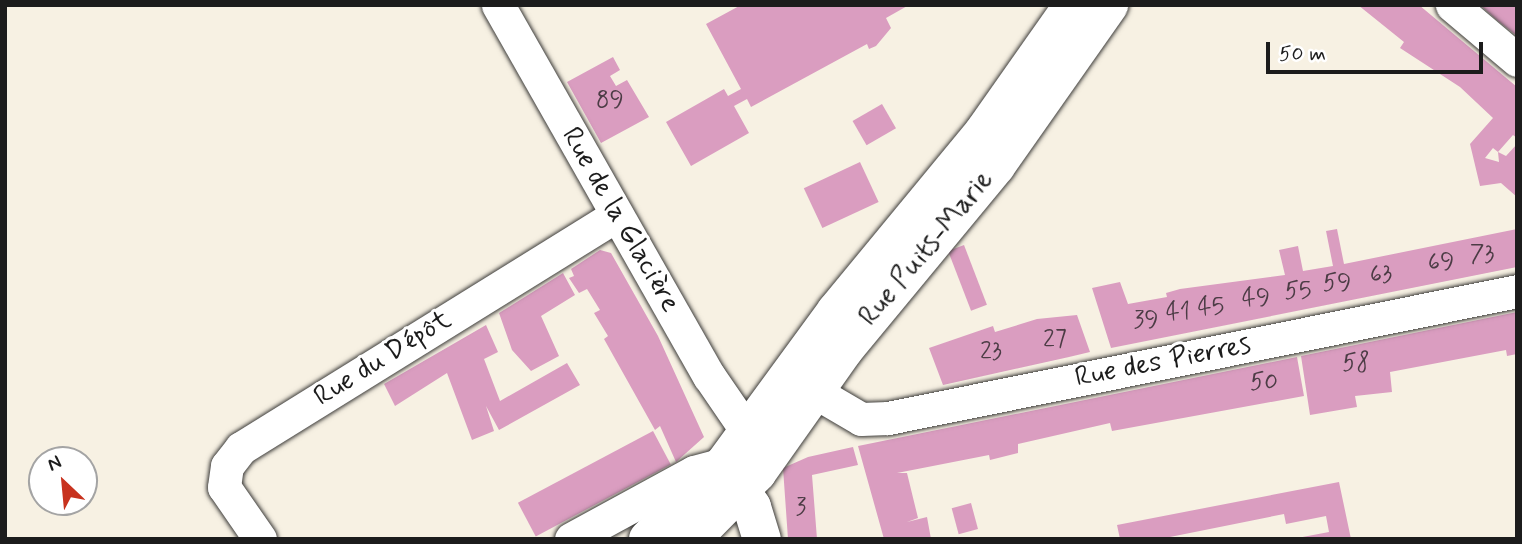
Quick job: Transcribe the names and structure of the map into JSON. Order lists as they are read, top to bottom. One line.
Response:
{"streets":{"street":["Rue de la Glacière","Rue Puits-Marie","Rue du Dépôt","Rue des Pierres"]},"crossings":[["Rue de la Glacière","Rue Puits-Marie"],["Rue de la Glacière","Rue du Dépôt"],["Rue Puits-Marie","Rue des Pierres"]],"house_numbers":["89","73","69","63","59","55","49","45","41","39","27","23","58","50","3"],"scale_bar":"50 m","north":"top left"}
